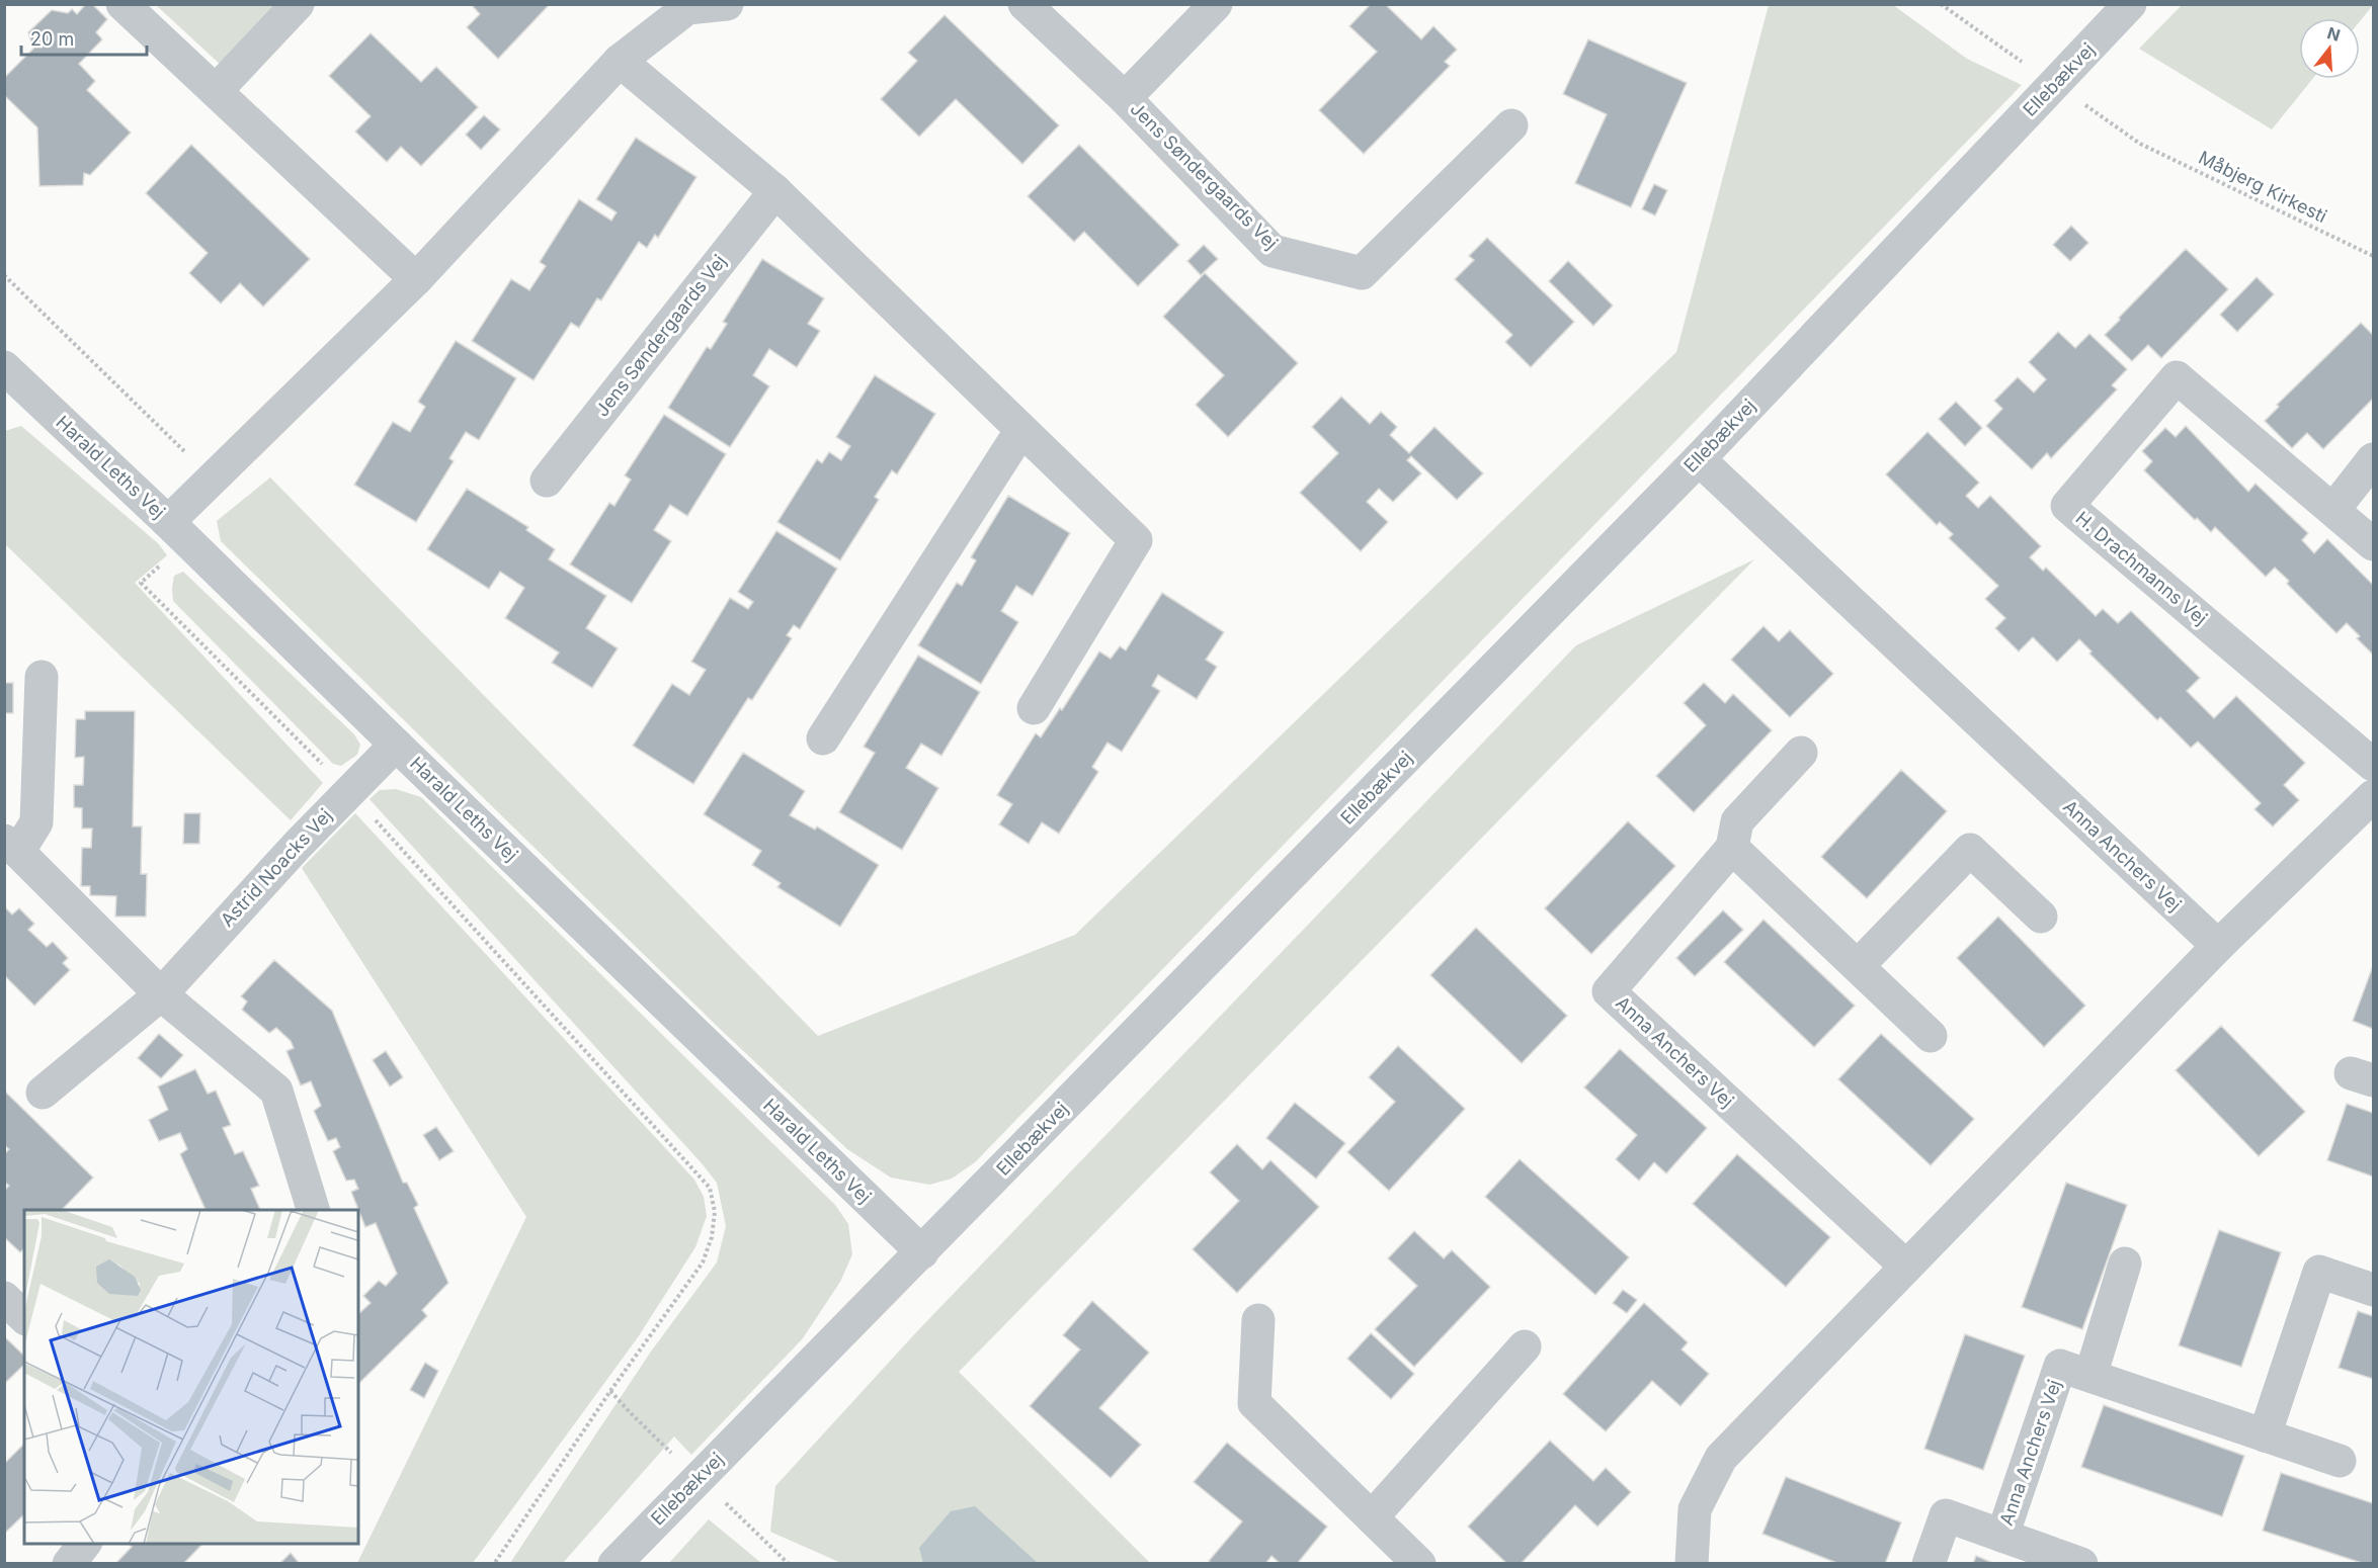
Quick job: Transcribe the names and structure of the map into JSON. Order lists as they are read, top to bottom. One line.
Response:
{"streets":{"street":["Ellebækvej","Jens Søndergaards Vej","Harald Leths Vej","H. Drachmanns Vej","Anna Anchers Vej","Astrid Noacks Vej"],"path":["Måbjerg Kirkesti"]},"crossings":[["Ellebækvej","Harald Leths Vej"],["Ellebækvej","Anna Anchers Vej"],["Harald Leths Vej","Astrid Noacks Vej"]],"scale_bar":"20 m","north":"top"}
